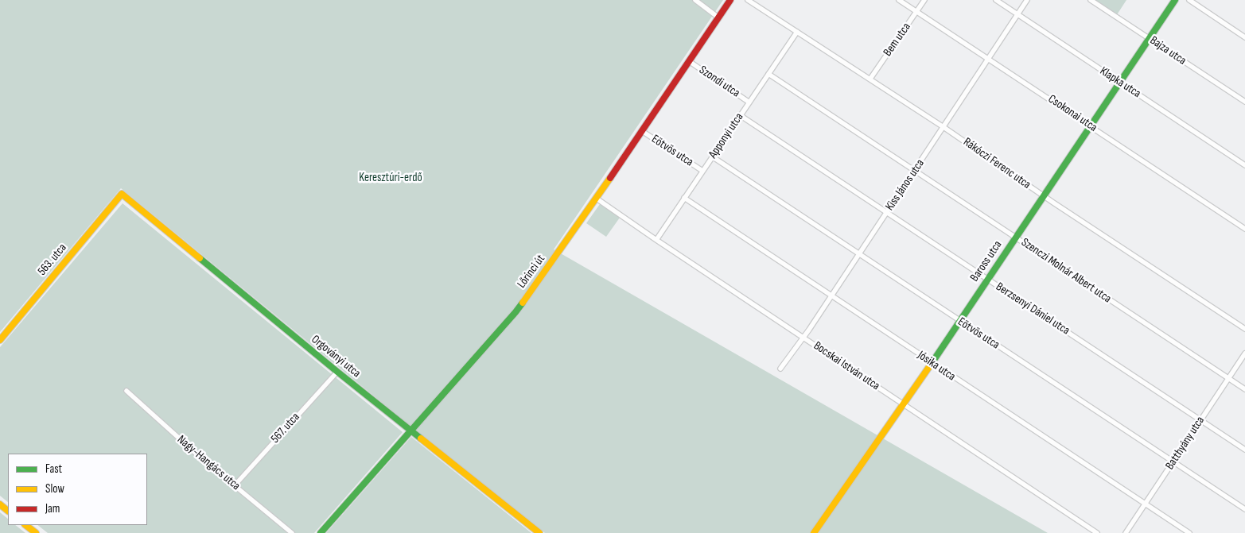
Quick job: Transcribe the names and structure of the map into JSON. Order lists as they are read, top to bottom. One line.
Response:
{"streets":{"street":["Bem utca","Bajza utca","Szondi utca","Klapka utca","Csokonai utca","Apponyi utca","Eötvös utca","Rákóczi Ferenc utca","Kiss János utca","563. utca","Baross utca","Szenczi Molnár Albert utca","Lőrinci út","Berzsenyi Dániel utca","Orgoványi utca","Bocskai István utca","Jósika utca","567. utca","Batthyány utca","Nagy-Hangács utca"]},"crossings":[["Bem utca","Csokonai utca"],["Bem utca","Rákóczi Ferenc utca"],["Bajza utca","Baross utca"],["Szondi utca","Apponyi utca"],["Szondi utca","Lőrinci út"],["Klapka utca","Kiss János utca"],["Klapka utca","Baross utca"],["Csokonai utca","Kiss János utca"],["Csokonai utca","Baross utca"],["Apponyi utca","Eötvös utca"],["Apponyi utca","Rákóczi Ferenc utca"],["Apponyi utca","Szenczi Molnár Albert utca"],["Apponyi utca","Berzsenyi Dániel utca"],["Apponyi utca","Bocskai István utca"],["Apponyi utca","Jósika utca"],["Eötvös utca","Kiss János utca"],["Eötvös utca","Baross utca"],["Eötvös utca","Lőrinci út"],["Eötvös utca","Batthyány utca"],["Rákóczi Ferenc utca","Kiss János utca"],["Rákóczi Ferenc utca","Baross utca"],["Kiss János utca","Szenczi Molnár Albert utca"],["Kiss János utca","Berzsenyi Dániel utca"],["Kiss János utca","Bocskai István utca"],["Kiss János utca","Jósika utca"],["563. utca","Orgoványi utca"],["Baross utca","Szenczi Molnár Albert utca"],["Baross utca","Berzsenyi Dániel utca"],["Baross utca","Bocskai István utca"],["Baross utca","Jósika utca"],["Szenczi Molnár Albert utca","Batthyány utca"],["Lőrinci út","Orgoványi utca"],["Lőrinci út","Bocskai István utca"],["Berzsenyi Dániel utca","Batthyány utca"],["Orgoványi utca","567. utca"],["Jósika utca","Batthyány utca"],["567. utca","Nagy-Hangács utca"]],"parks":["Keresztúri-erdő"],"legend":["Fast","Slow","Jam"]}
